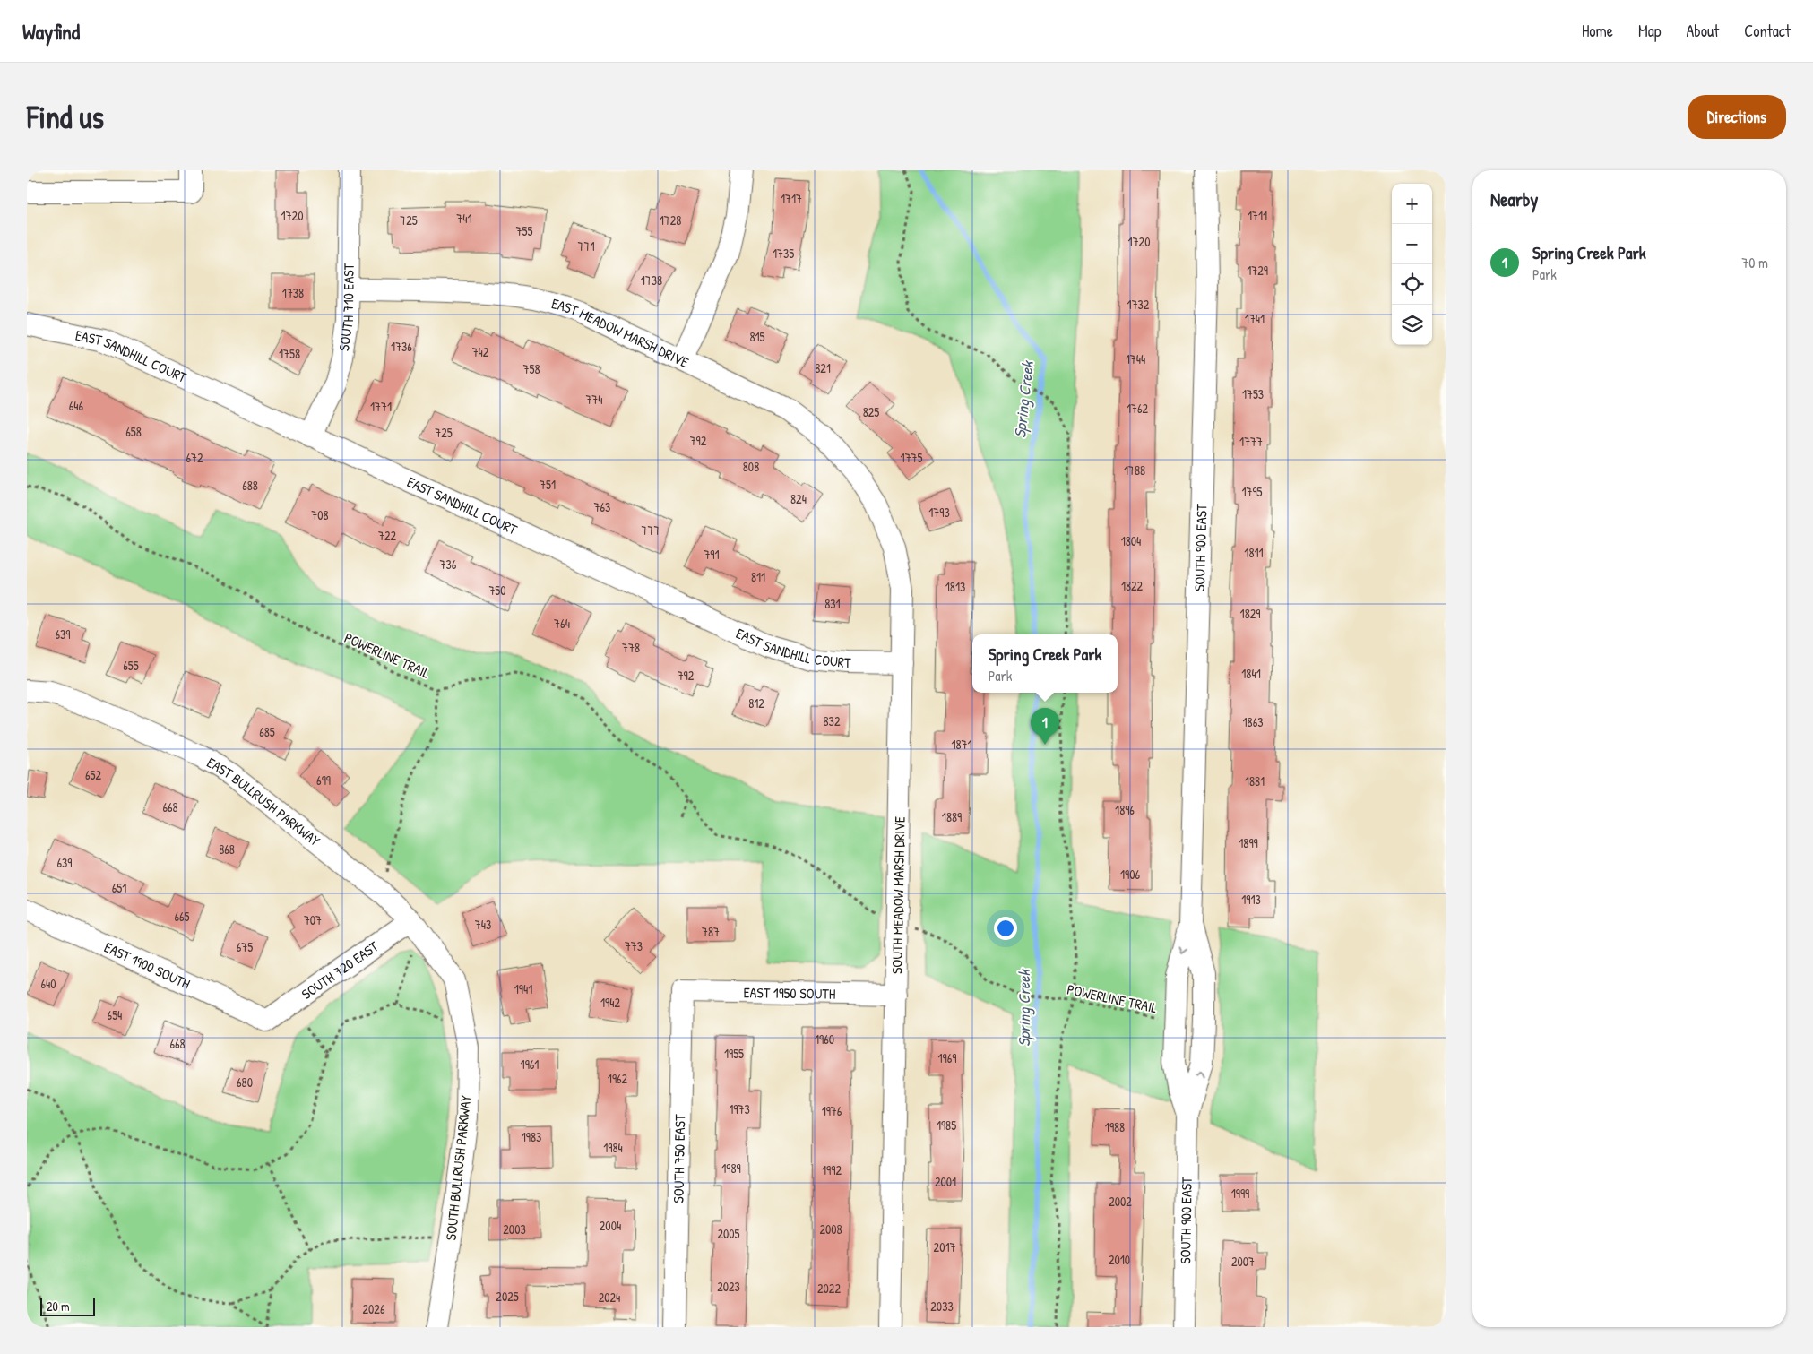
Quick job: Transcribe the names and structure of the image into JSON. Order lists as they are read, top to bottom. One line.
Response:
{"streets":{"street":["SOUTH 710 EAST","EAST MEADOW MARSH DRIVE","EAST SANDHILL COURT","SOUTH 900 EAST","EAST BULLRUSH PARKWAY","SOUTH MEADOW MARSH DRIVE","EAST 1900 SOUTH","SOUTH 720 EAST","EAST 1950 SOUTH","SOUTH 750 EAST","SOUTH BULLRUSH PARKWAY"],"path":["POWERLINE TRAIL"]},"crossings":[["SOUTH 710 EAST","EAST MEADOW MARSH DRIVE"],["SOUTH 710 EAST","EAST SANDHILL COURT"],["EAST MEADOW MARSH DRIVE","SOUTH MEADOW MARSH DRIVE"],["EAST SANDHILL COURT","SOUTH MEADOW MARSH DRIVE"],["EAST BULLRUSH PARKWAY","SOUTH 720 EAST"],["EAST BULLRUSH PARKWAY","SOUTH BULLRUSH PARKWAY"],["SOUTH MEADOW MARSH DRIVE","EAST 1950 SOUTH"],["EAST 1900 SOUTH","SOUTH 720 EAST"],["EAST 1950 SOUTH","SOUTH 750 EAST"]],"water":["Spring Creek"],"house_numbers":["1717","1720","1711","741","725","1728","755","1720","771","1735","1729","1738","1738","1732","1741","815","1736","742","1758","1744","821","758","1753","774","646","1771","1762","825","658","725","792","1777","672","1775","808","1788","751","688","1795","824","763","1793","708","777","722","1804","1811","791","736","811","1822","1813","750","831","1829","764","639","778","655","1841","792","812","832","1863","685","1871","652","699","1881","668","1896","1889","1899","868","639","1906","651","1913","665","707","743","787","773","675","640","1941","1942","654","1960","668","1955","1969","1961","1962","680","1973","1976","1985","1988","1983","1984","1989","1992","2001","1999","2002","2004","2003","2008","2005","2017","2010","2007","2023","2022","2025","2024","2033","2026"],"scale_bar":"20 m","page":{"header":"Wayfind","nav":["Home","Map","About","Contact"],"buttons":"Directions","title":"Find us","heading":"Nearby","map_buttons":["+","−"],"list":[{"mark":"1","name":"Spring Creek Park","note":"Park","value":"70 m"}],"popup":["Spring Creek Park","Park"],"pins":"1","scale":"20 m"}}
